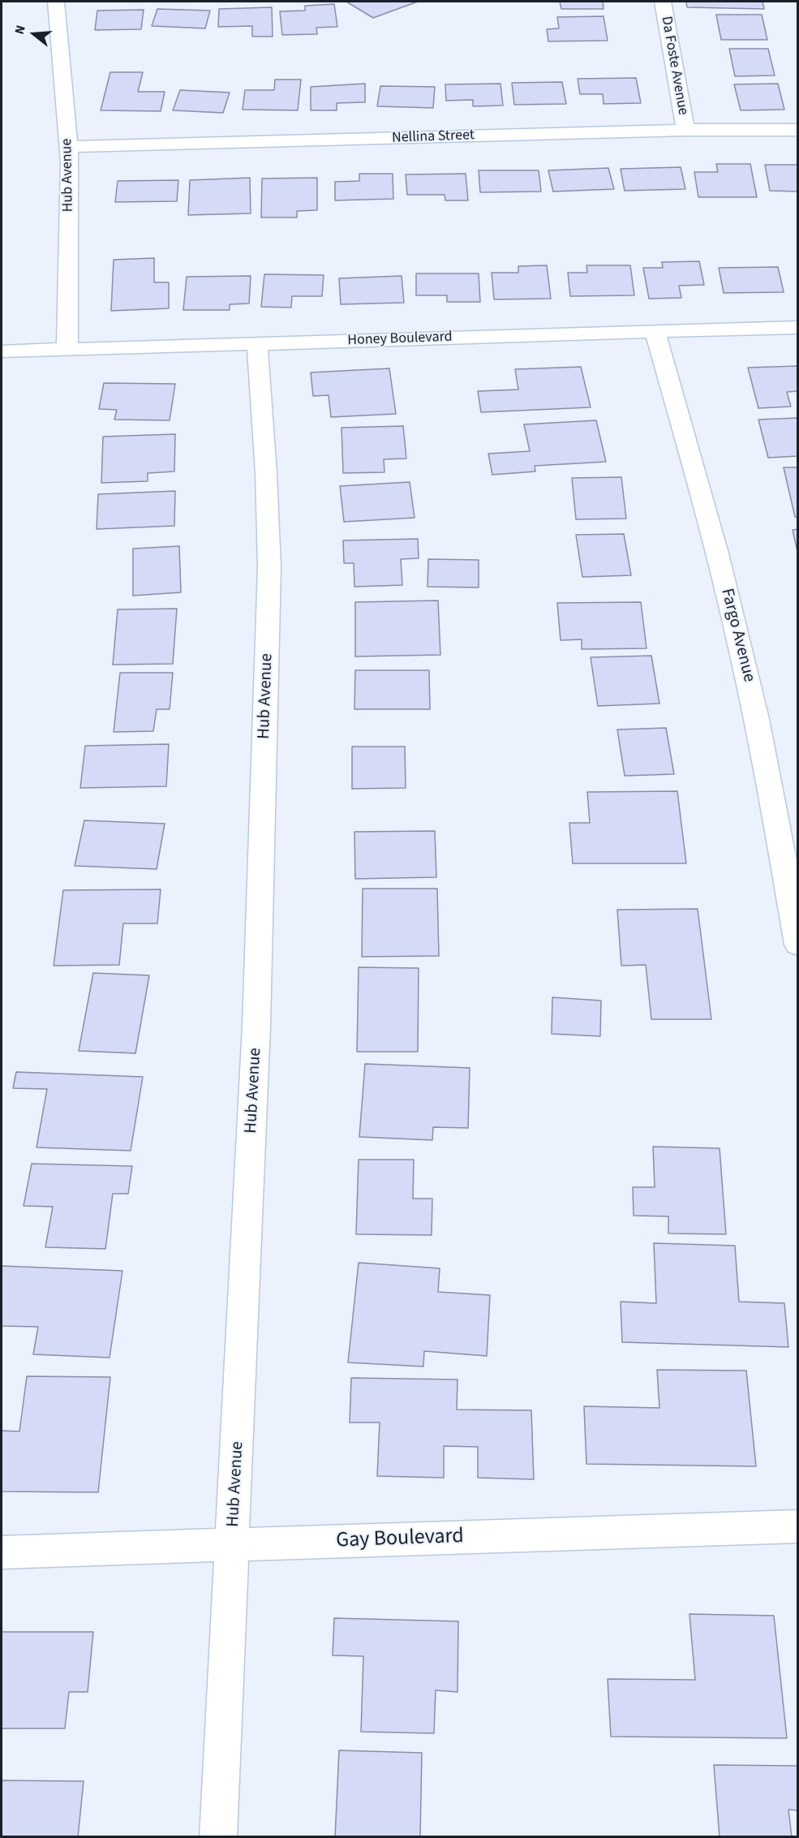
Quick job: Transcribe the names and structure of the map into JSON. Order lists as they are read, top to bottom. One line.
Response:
{"streets":{"street":["Da Foste Avenue","Nellina Street","Hub Avenue","Honey Boulevard","Fargo Avenue","Gay Boulevard"]},"crossings":[["Da Foste Avenue","Nellina Street"],["Nellina Street","Hub Avenue"],["Hub Avenue","Honey Boulevard"],["Hub Avenue","Gay Boulevard"],["Honey Boulevard","Fargo Avenue"]],"north":"left"}
